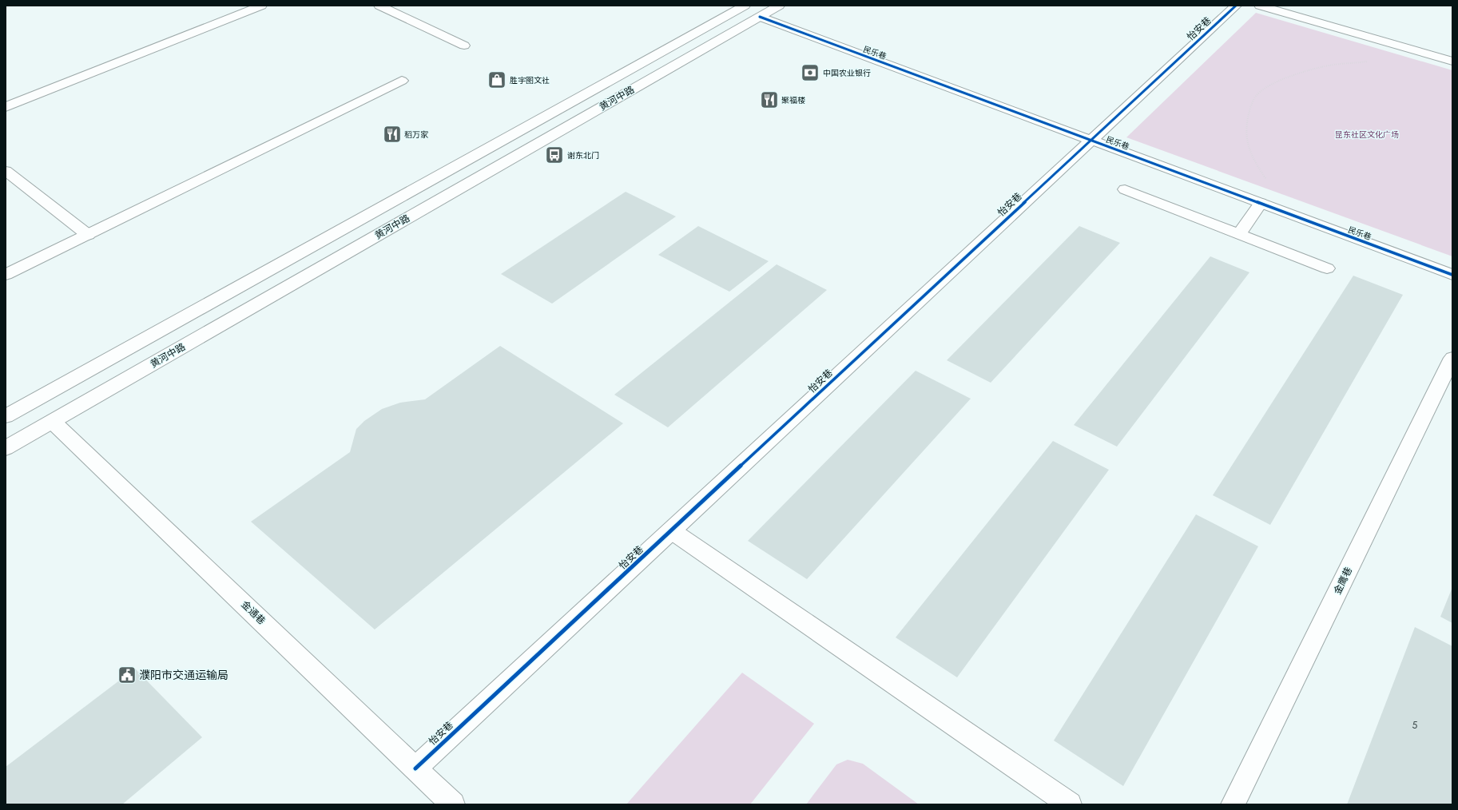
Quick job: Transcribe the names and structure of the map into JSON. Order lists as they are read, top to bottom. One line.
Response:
{"streets":{"street":["怡安巷","民乐巷","黄河中路","金鹰巷","金通巷"]},"crossings":[["怡安巷","民乐巷"],["怡安巷","金通巷"],["民乐巷","黄河中路"],["黄河中路","金通巷"]],"parks":["昆东社区文化广场"],"places":{"bank":["中国农业银行"],"shop":["胜宇图文社"],"restaurant":["聚福楼","稻万家"],"bus stop":["谢东北门"],"public building":["濮阳市交通运输局"]},"house_numbers":["5"]}
